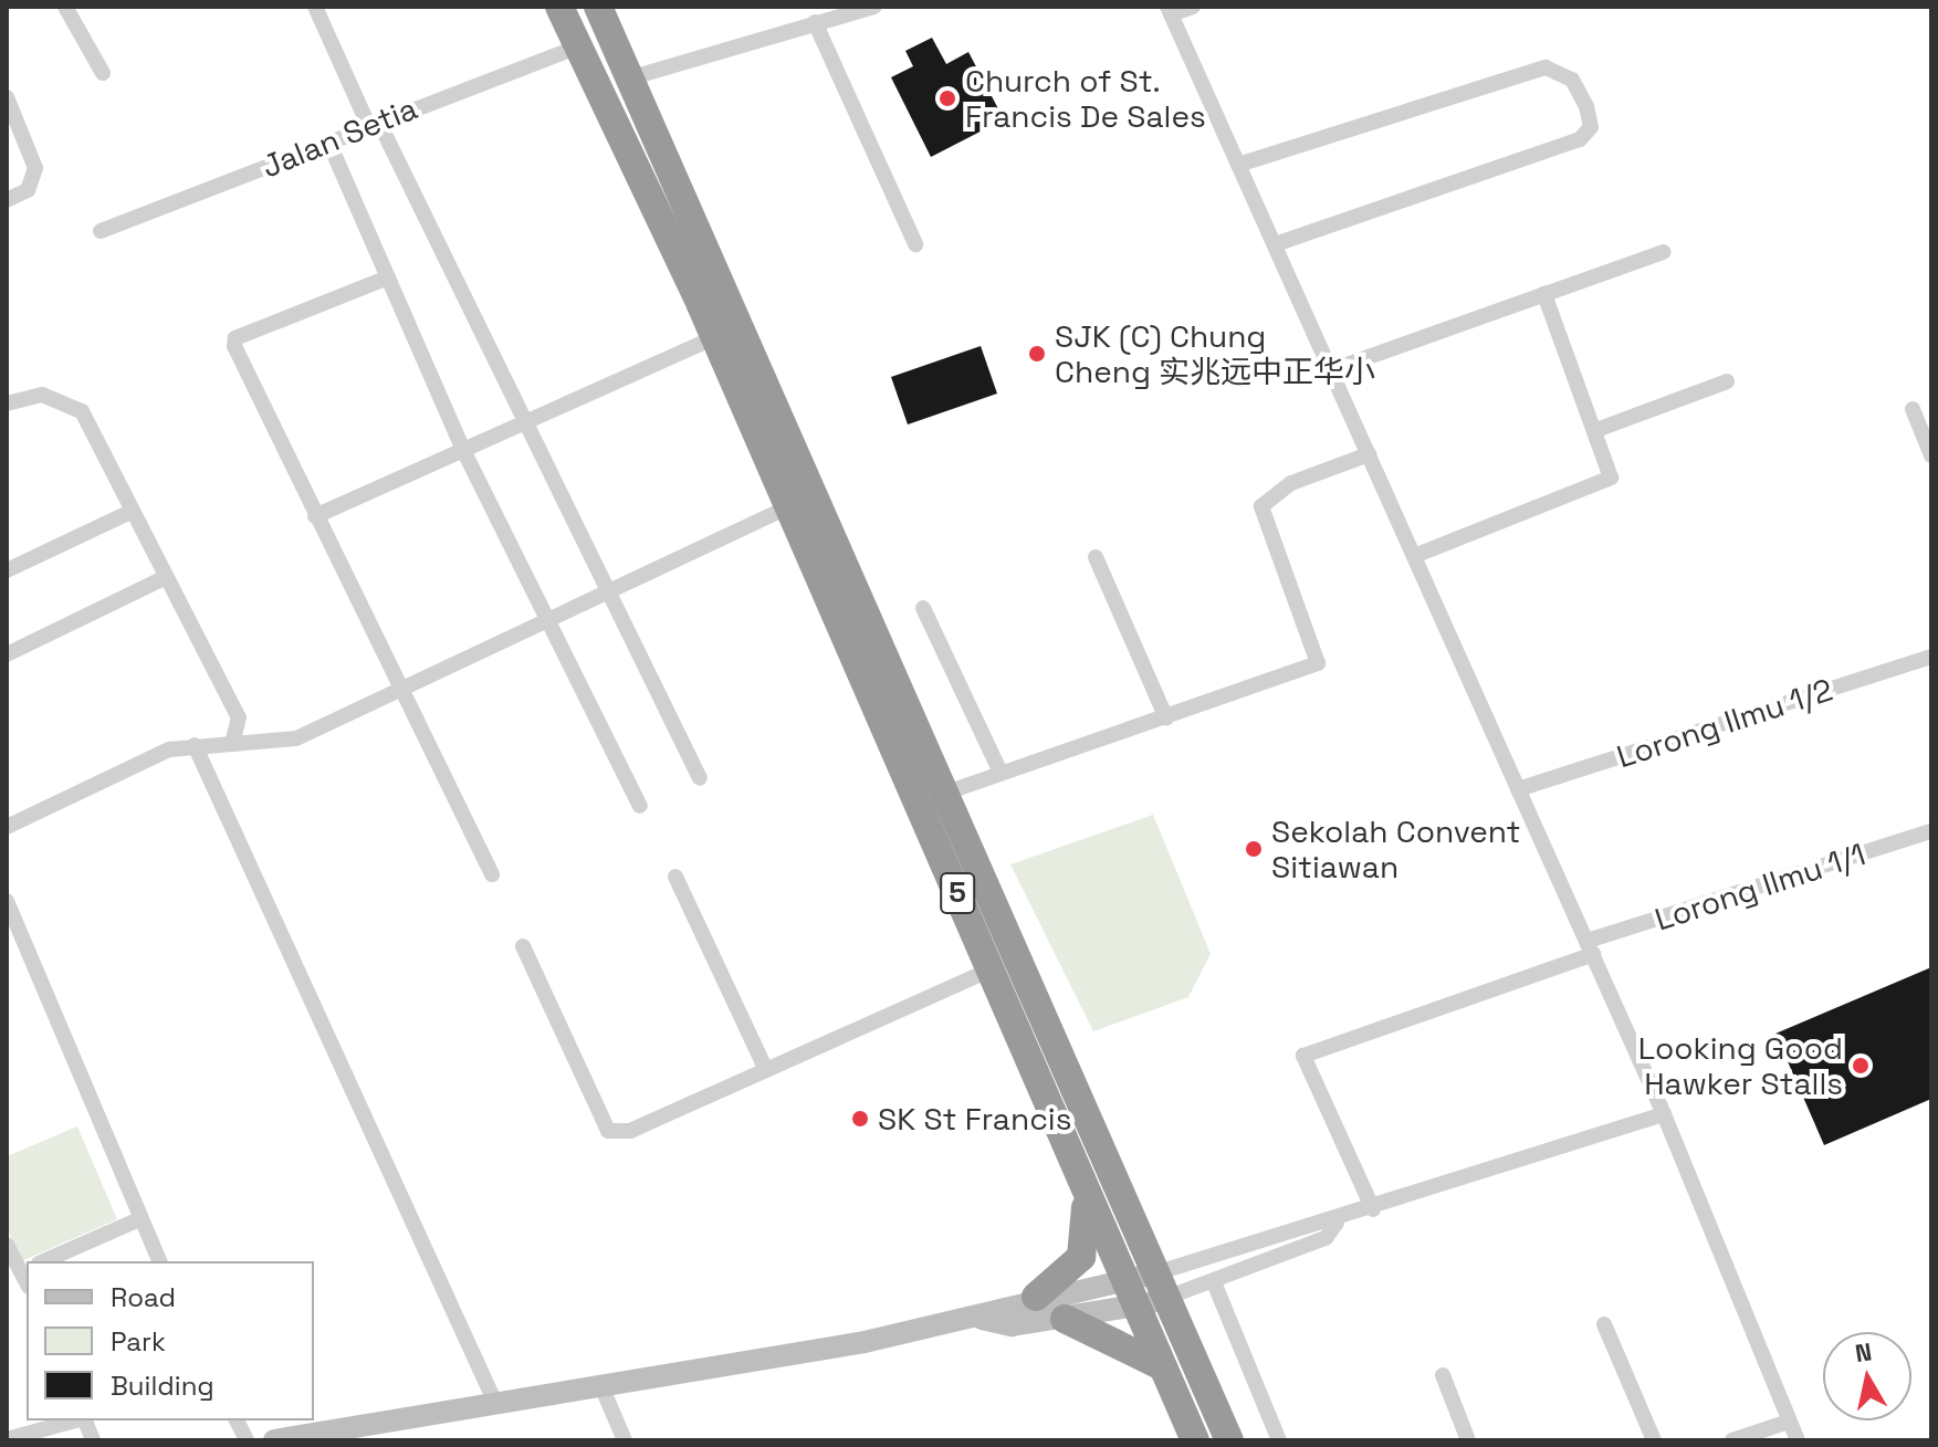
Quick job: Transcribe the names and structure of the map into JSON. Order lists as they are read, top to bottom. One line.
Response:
{"streets":{"highway":["5"],"street":["Jalan Setia","Lorong Ilmu 1/2","Lorong Ilmu 1/1"]},"crossings":[["Jalan Setia","5"]],"places":["Church of St. Francis De Sales","SJK (C) Chung Cheng 实兆远中正华小","Sekolah Convent Sitiawan","Looking Good Hawker Stalls","SK St Francis"],"legend":["Road","Park","Building"],"north":"top"}
